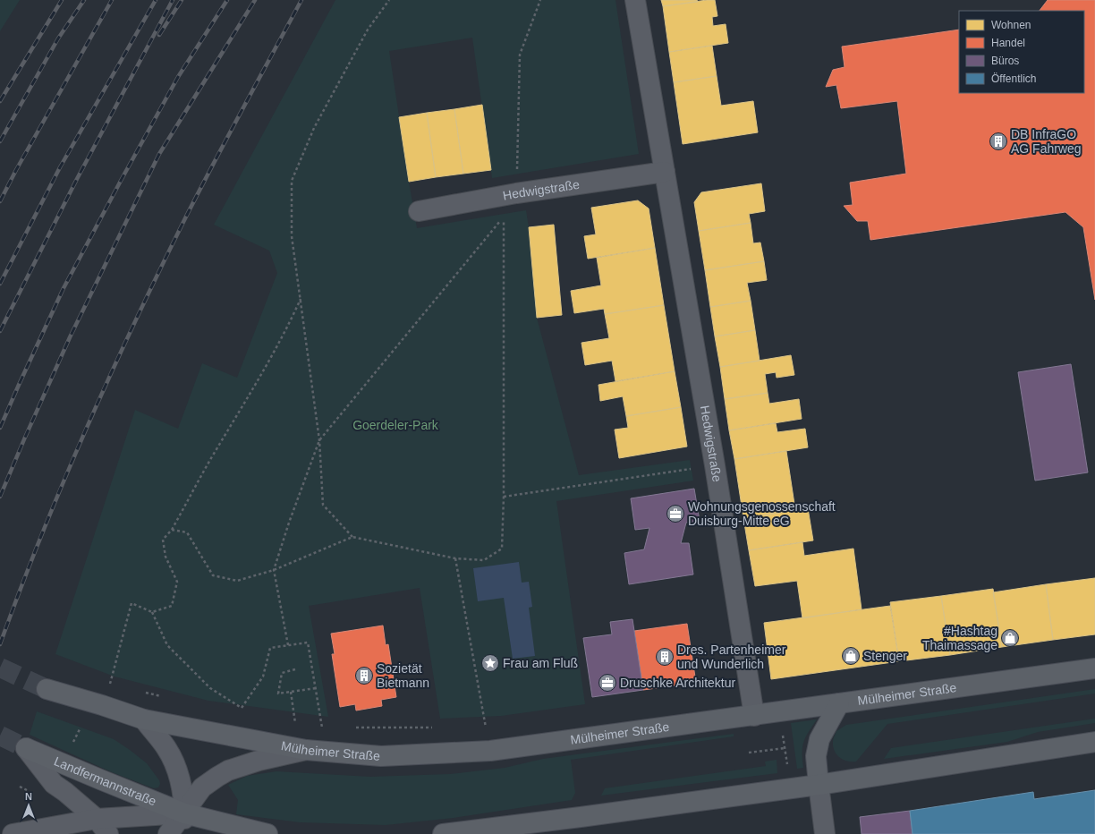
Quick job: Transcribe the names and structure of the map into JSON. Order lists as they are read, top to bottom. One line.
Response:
{"streets":{"main road":["Mülheimer Straße","Landfermannstraße"],"street":["Hedwigstraße"]},"crossings":[["Hedwigstraße","Mülheimer Straße"]],"parks":["Goerdeler-Park"],"places":{"building":["DB InfraGO AG Fahrweg","Dres. Partenheimer und Wunderlich","Sozietät Bietmann"],"office":["Wohnungsgenossenschaft Duisburg-Mitte eG","Druschke Architektur"],"shop":["#Hashtag Thaimassage","Stenger"],"place":["Frau am Fluß"]},"legend":["Wohnen","Handel","Büros","Öffentlich"],"north":"top"}
